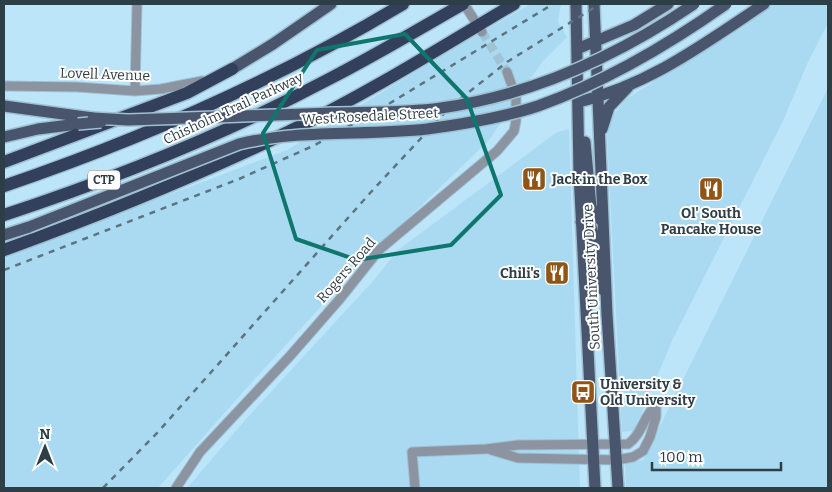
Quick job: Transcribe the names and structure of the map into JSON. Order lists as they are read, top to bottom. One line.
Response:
{"streets":{"highway":["Chisholm Trail Parkway","CTP"],"main road":["West Rosedale Street","South University Drive"],"street":["Lovell Avenue","Rogers Road"]},"places":{"restaurant":["Jack in the Box","Ol' South Pancake House","Chili's"],"bus stop":["University & Old University"]},"scale_bar":"100 m","north":"top"}
